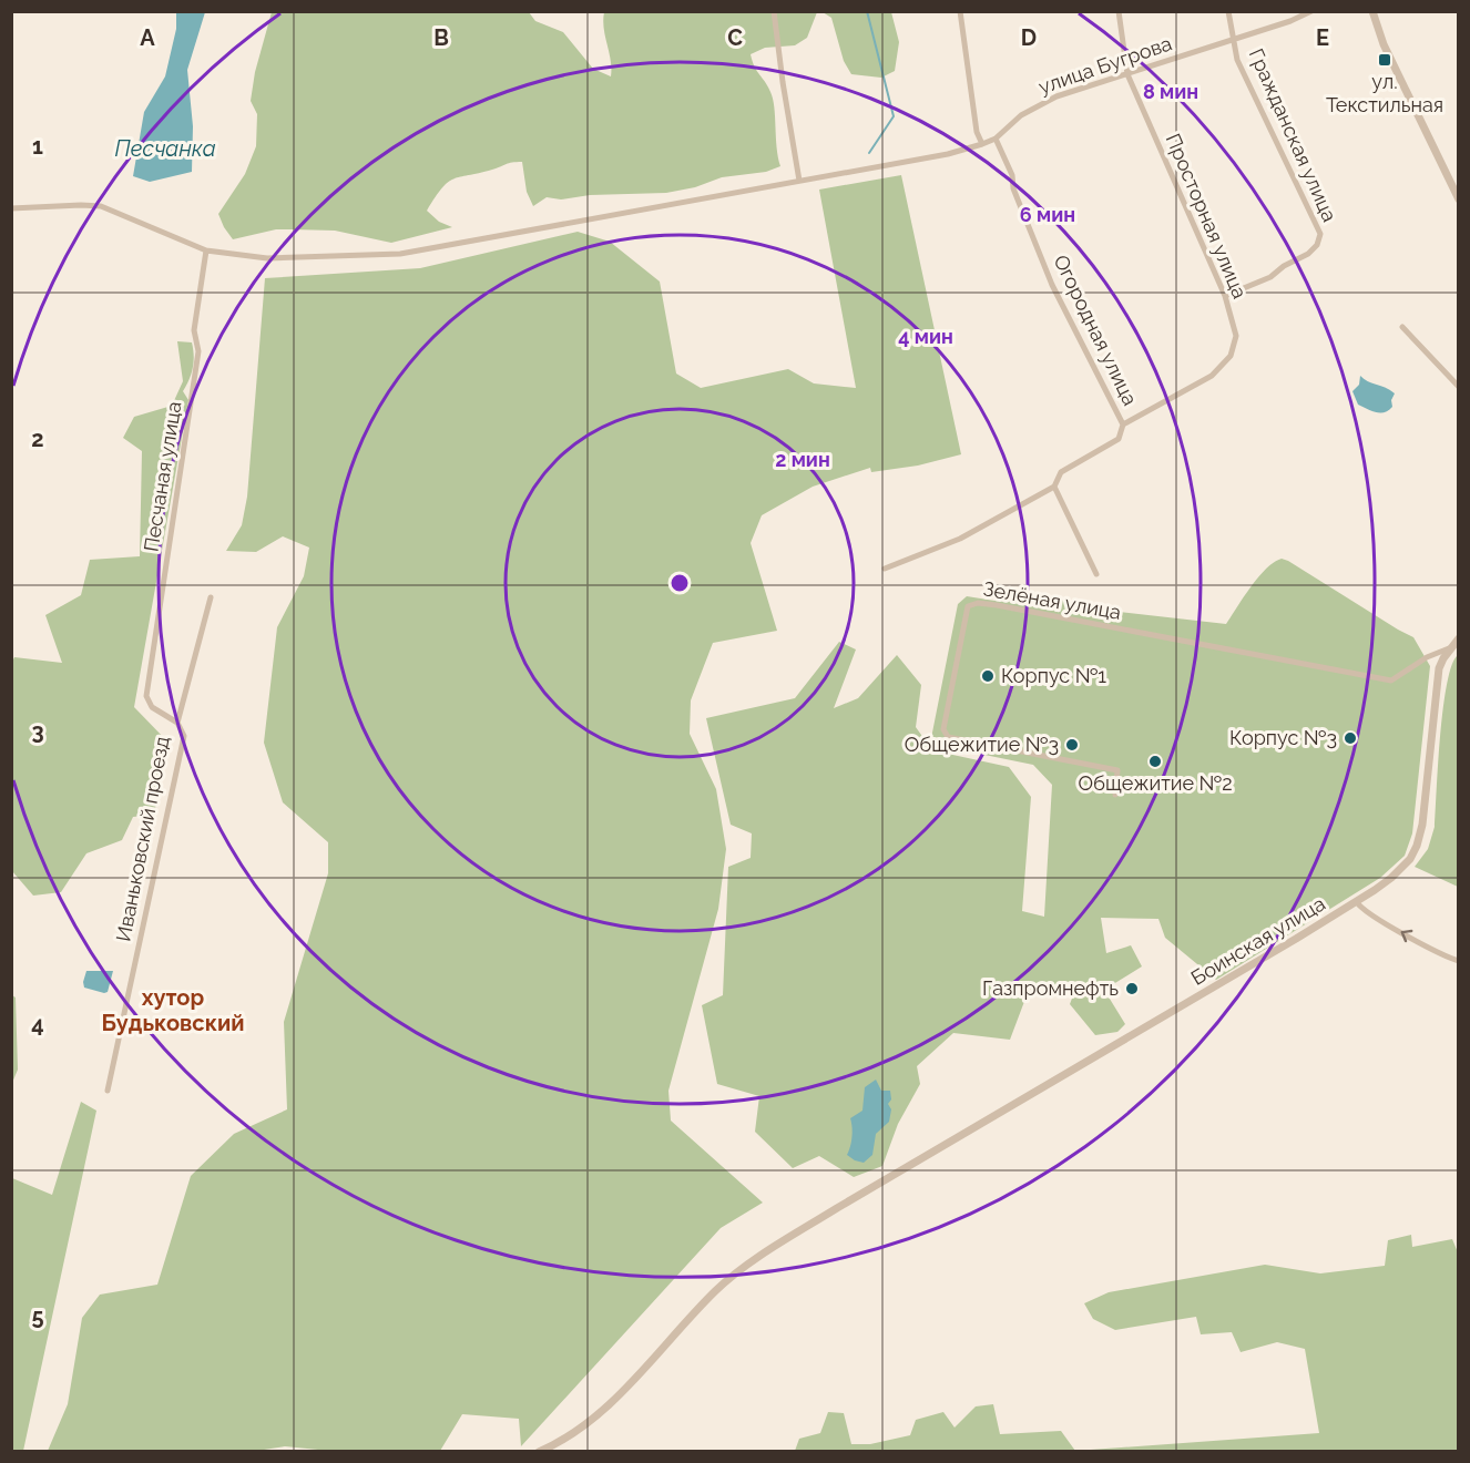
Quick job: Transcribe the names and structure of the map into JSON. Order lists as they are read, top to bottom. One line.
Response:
{"streets":{"street":["улица Бугрова","Гражданская улица","Просторная улица","Огородная улица","Песчаная улица","Зелёная улица","Иваньковский проезд","Боинская улица"]},"crossings":[["улица Бугрова","Гражданская улица"],["улица Бугрова","Просторная улица"],["улица Бугрова","Огородная улица"],["улица Бугрова","Песчаная улица"],["Гражданская улица","Просторная улица"],["Просторная улица","Огородная улица"],["Песчаная улица","Иваньковский проезд"],["Зелёная улица","Боинская улица"]],"districts":["хутор Будьковский"],"water":["Песчанка"],"places":{"transit":["ул. Текстильная"],"other":["Корпус №1","Корпус №3","Общежитие №3","Общежитие №2","Газпромнефть"]},"grid":{"columns":["A","B","C","D","E"],"rows":["1","2","3","4","5"]},"rings":["8 мин","6 мин","4 мин","2 мин"]}
